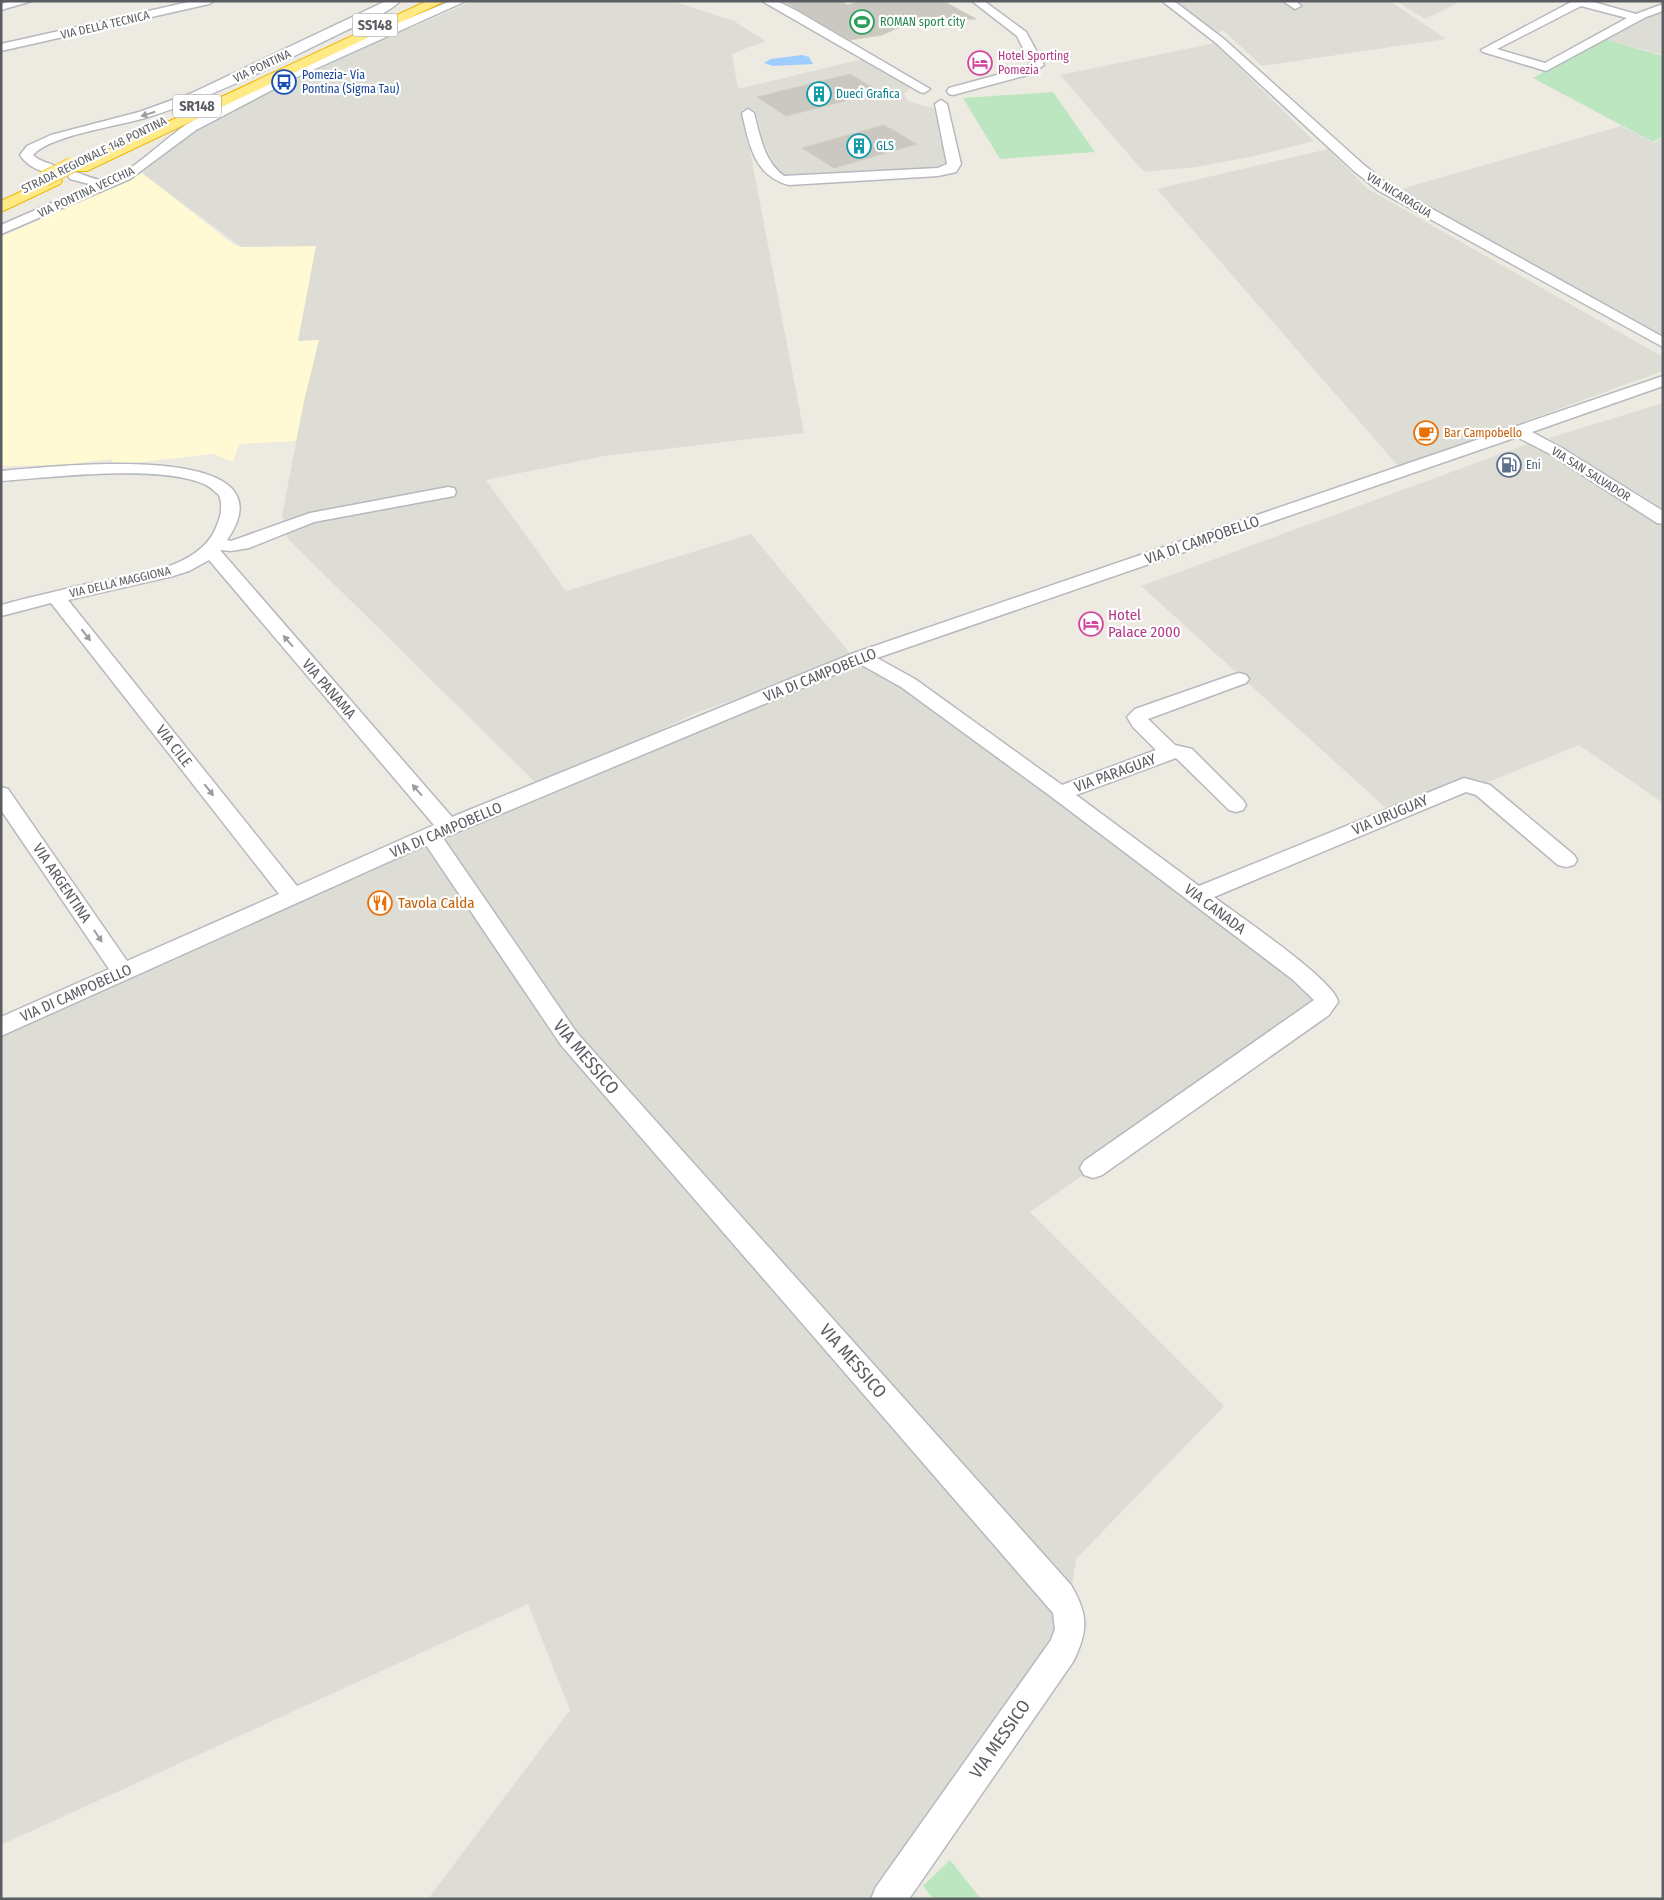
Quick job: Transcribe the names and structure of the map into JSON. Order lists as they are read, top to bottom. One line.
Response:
{"streets":{"highway":["SS148","SR148","STRADA REGIONALE 148 PONTINA"],"street":["VIA DELLA TECNICA","VIA PONTINA","VIA PONTINA VECCHIA","VIA NICARAGUA","VIA SAN SALVADOR","VIA DI CAMPOBELLO","VIA DELLA MAGGIONA","VIA PANAMA","VIA CILE","VIA PARAGUAY","VIA URUGUAY","VIA ARGENTINA","VIA CANADA","VIA MESSICO"]},"crossings":[["SS148","STRADA REGIONALE 148 PONTINA"],["SS148","VIA PONTINA VECCHIA"],["VIA PONTINA","STRADA REGIONALE 148 PONTINA"],["STRADA REGIONALE 148 PONTINA","VIA PONTINA VECCHIA"],["VIA SAN SALVADOR","VIA DI CAMPOBELLO"],["VIA DI CAMPOBELLO","VIA PANAMA"],["VIA DI CAMPOBELLO","VIA CILE"],["VIA DI CAMPOBELLO","VIA ARGENTINA"],["VIA DI CAMPOBELLO","VIA CANADA"],["VIA DI CAMPOBELLO","VIA MESSICO"],["VIA DELLA MAGGIONA","VIA PANAMA"],["VIA DELLA MAGGIONA","VIA CILE"],["VIA PANAMA","VIA MESSICO"],["VIA PARAGUAY","VIA CANADA"],["VIA URUGUAY","VIA CANADA"]],"one_way":["VIA PONTINA","VIA PANAMA","VIA CILE","VIA ARGENTINA"],"places":{"sports":["ROMAN sport city"],"hotel":["Hotel Sporting Pomezia","Hotel Palace 2000"],"bus stop":["Pomezia- Via Pontina (Sigma Tau)"],"building":["Duecì Grafica","GLS"],"cafe":["Bar Campobello"],"fuel station":["Eni"],"restaurant":["Tavola Calda"]}}
